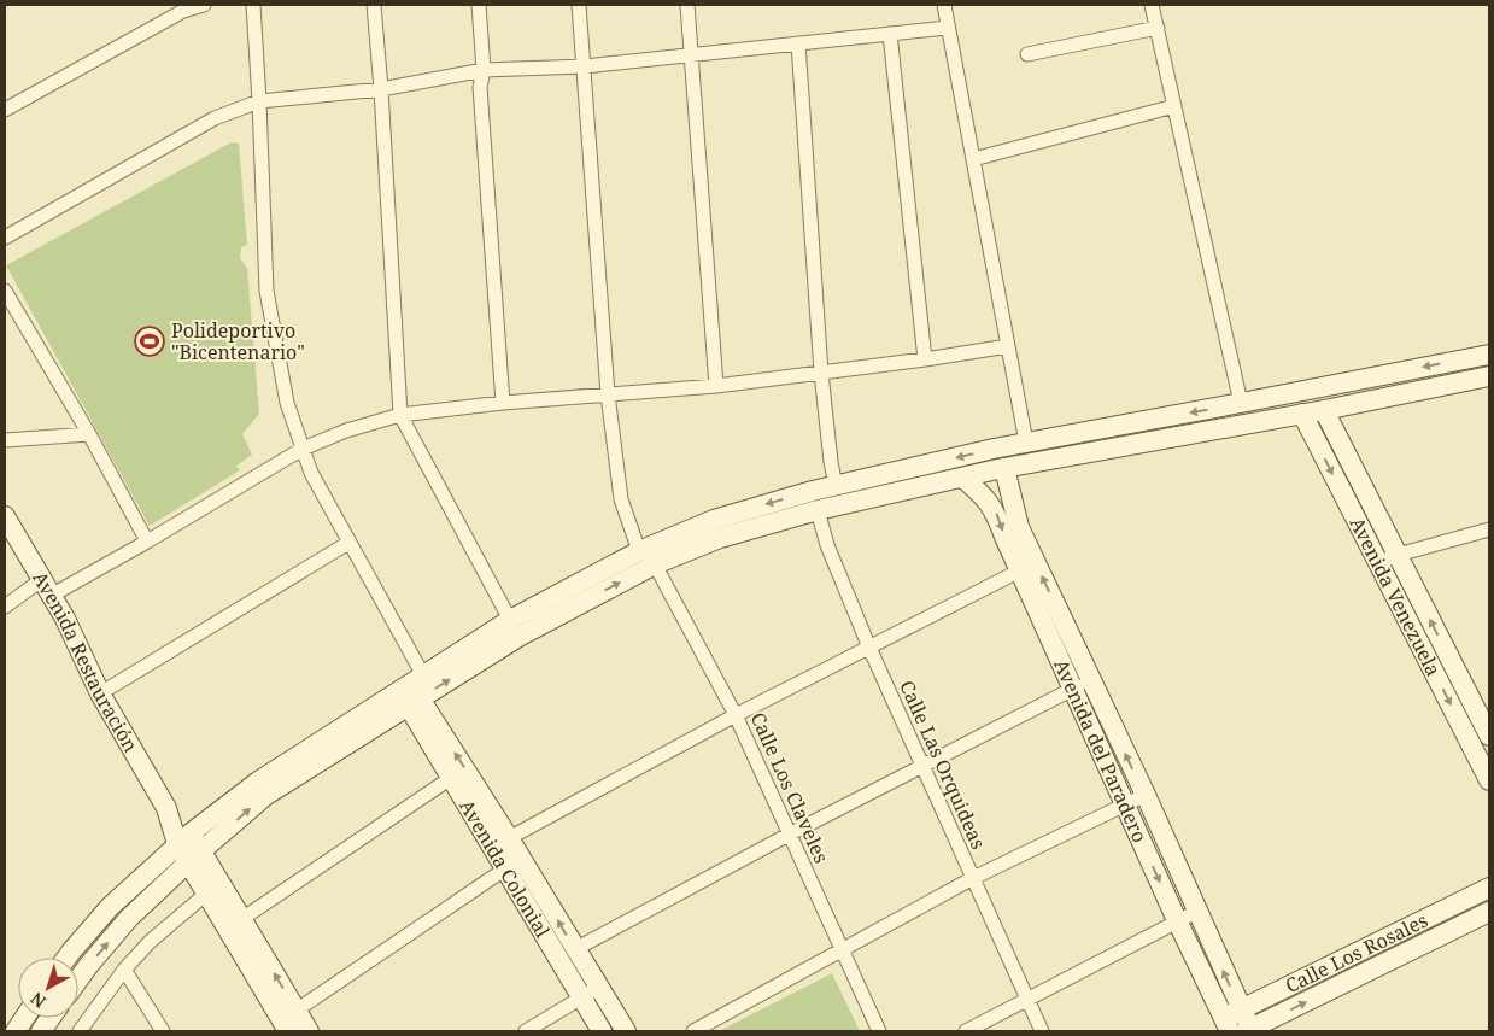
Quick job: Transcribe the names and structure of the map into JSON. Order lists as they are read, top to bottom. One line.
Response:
{"streets":{"street":["Avenida Venezuela","Avenida Restauración","Avenida del Paradero","Calle Las Orquideas","Calle Los Claveles","Avenida Colonial","Calle Los Rosales"]},"crossings":[["Avenida del Paradero","Calle Los Rosales"]],"places":{"sports":["Polideportivo \"Bicentenario\""]},"north":"bottom left"}
